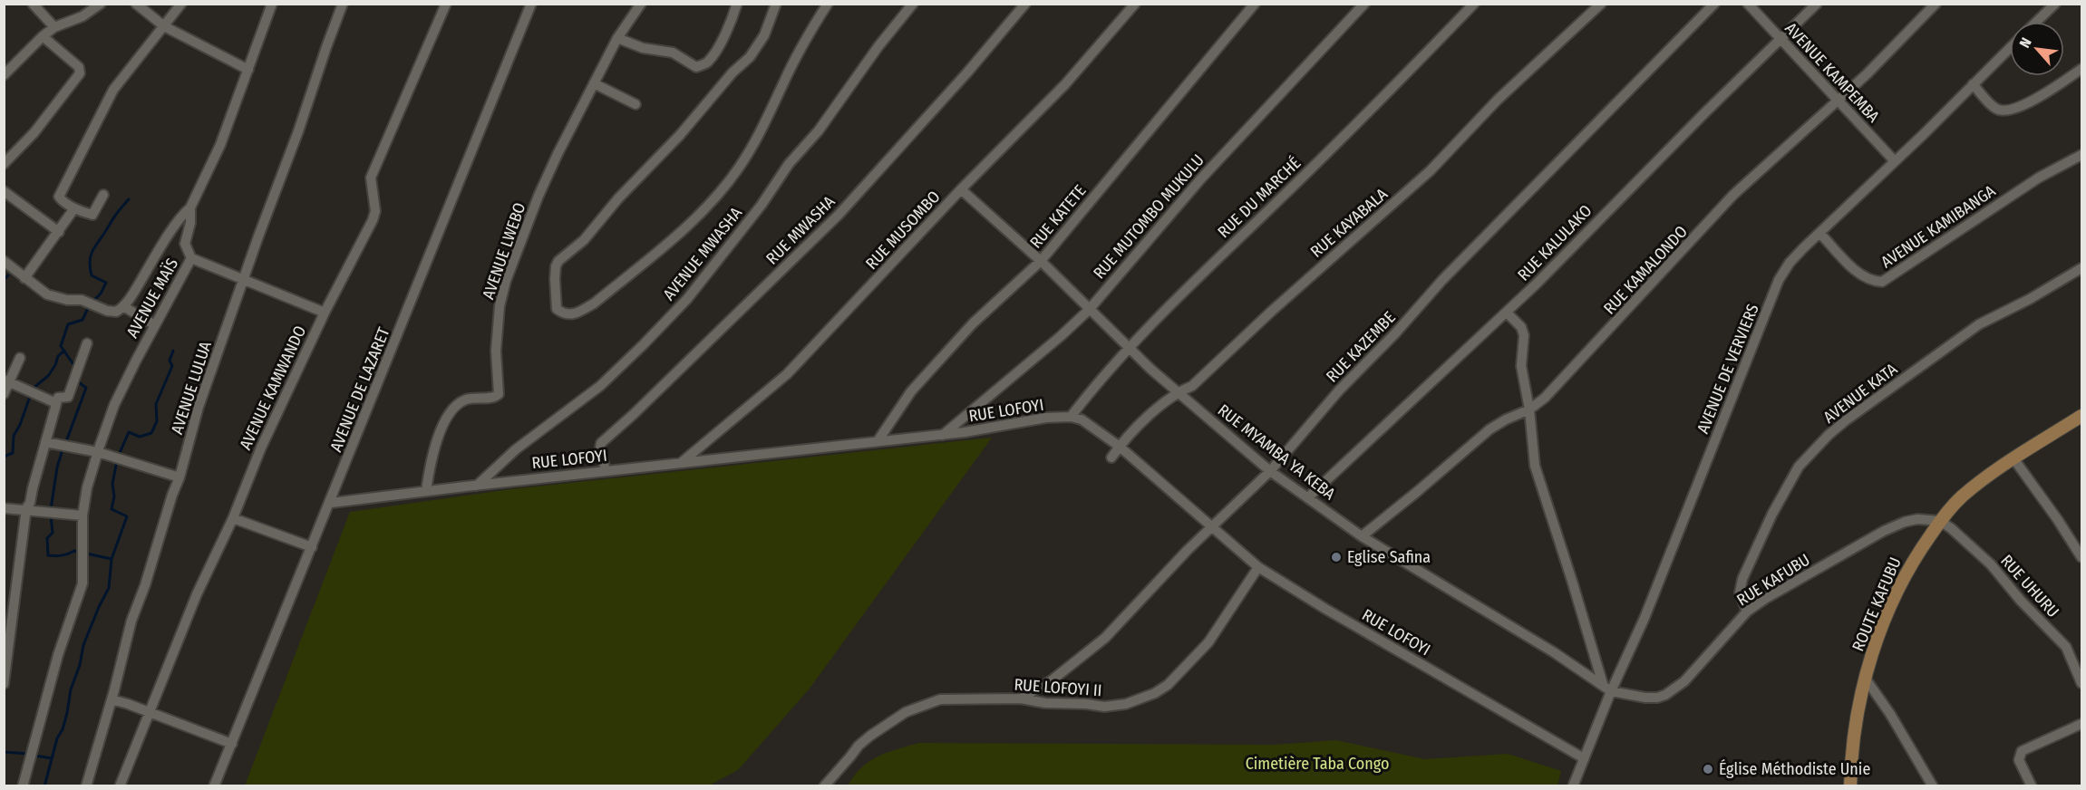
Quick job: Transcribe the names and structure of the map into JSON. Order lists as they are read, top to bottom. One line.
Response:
{"streets":{"main road":["ROUTE KAFUBU"],"street":["AVENUE KAMPEMBA","RUE DU MARCHÉ","RUE KATETE","RUE MUTOMBO MUKULU","RUE KAYABALA","AVENUE KAMIBANGA","RUE MWASHA","RUE MUSOMBO","RUE KALULAKO","AVENUE LWEBO","AVENUE MWASHA","RUE KAMALONDO","AVENUE MAÏS","RUE KAZEMBE","AVENUE DE VERVIERS","AVENUE LULUA","AVENUE KAMWANDO","AVENUE DE LAZARET","AVENUE KATA","RUE LOFOYI","RUE MYAMBA YA KEBA","RUE KAFUBU","RUE UHURU","RUE LOFOYI II"]},"crossings":[["AVENUE KAMPEMBA","RUE KALULAKO"],["AVENUE KAMPEMBA","RUE KAMALONDO"],["AVENUE KAMPEMBA","AVENUE DE VERVIERS"],["RUE DU MARCHÉ","RUE LOFOYI"],["RUE DU MARCHÉ","RUE MYAMBA YA KEBA"],["RUE KATETE","RUE LOFOYI"],["RUE KATETE","RUE MYAMBA YA KEBA"],["RUE MUTOMBO MUKULU","RUE LOFOYI"],["RUE MUTOMBO MUKULU","RUE MYAMBA YA KEBA"],["RUE KAYABALA","RUE LOFOYI"],["RUE KAYABALA","RUE MYAMBA YA KEBA"],["AVENUE KAMIBANGA","AVENUE DE VERVIERS"],["RUE MWASHA","RUE LOFOYI"],["RUE MUSOMBO","RUE LOFOYI"],["RUE MUSOMBO","RUE MYAMBA YA KEBA"],["RUE KALULAKO","RUE MYAMBA YA KEBA"],["AVENUE LWEBO","RUE LOFOYI"],["AVENUE MWASHA","RUE LOFOYI"],["RUE KAMALONDO","RUE MYAMBA YA KEBA"],["RUE KAZEMBE","RUE LOFOYI"],["RUE KAZEMBE","RUE MYAMBA YA KEBA"],["RUE KAZEMBE","RUE LOFOYI II"],["AVENUE DE VERVIERS","RUE LOFOYI"],["AVENUE DE VERVIERS","RUE MYAMBA YA KEBA"],["AVENUE DE VERVIERS","RUE KAFUBU"],["AVENUE DE LAZARET","RUE LOFOYI"],["AVENUE KATA","RUE KAFUBU"],["RUE LOFOYI","RUE LOFOYI II"],["RUE MYAMBA YA KEBA","RUE KAFUBU"],["RUE KAFUBU","RUE UHURU"],["RUE KAFUBU","ROUTE KAFUBU"],["RUE UHURU","ROUTE KAFUBU"]],"parks":["Cimetière Taba Congo"],"places":["Eglise Safina","Église Méthodiste Unie"],"north":"top left"}
